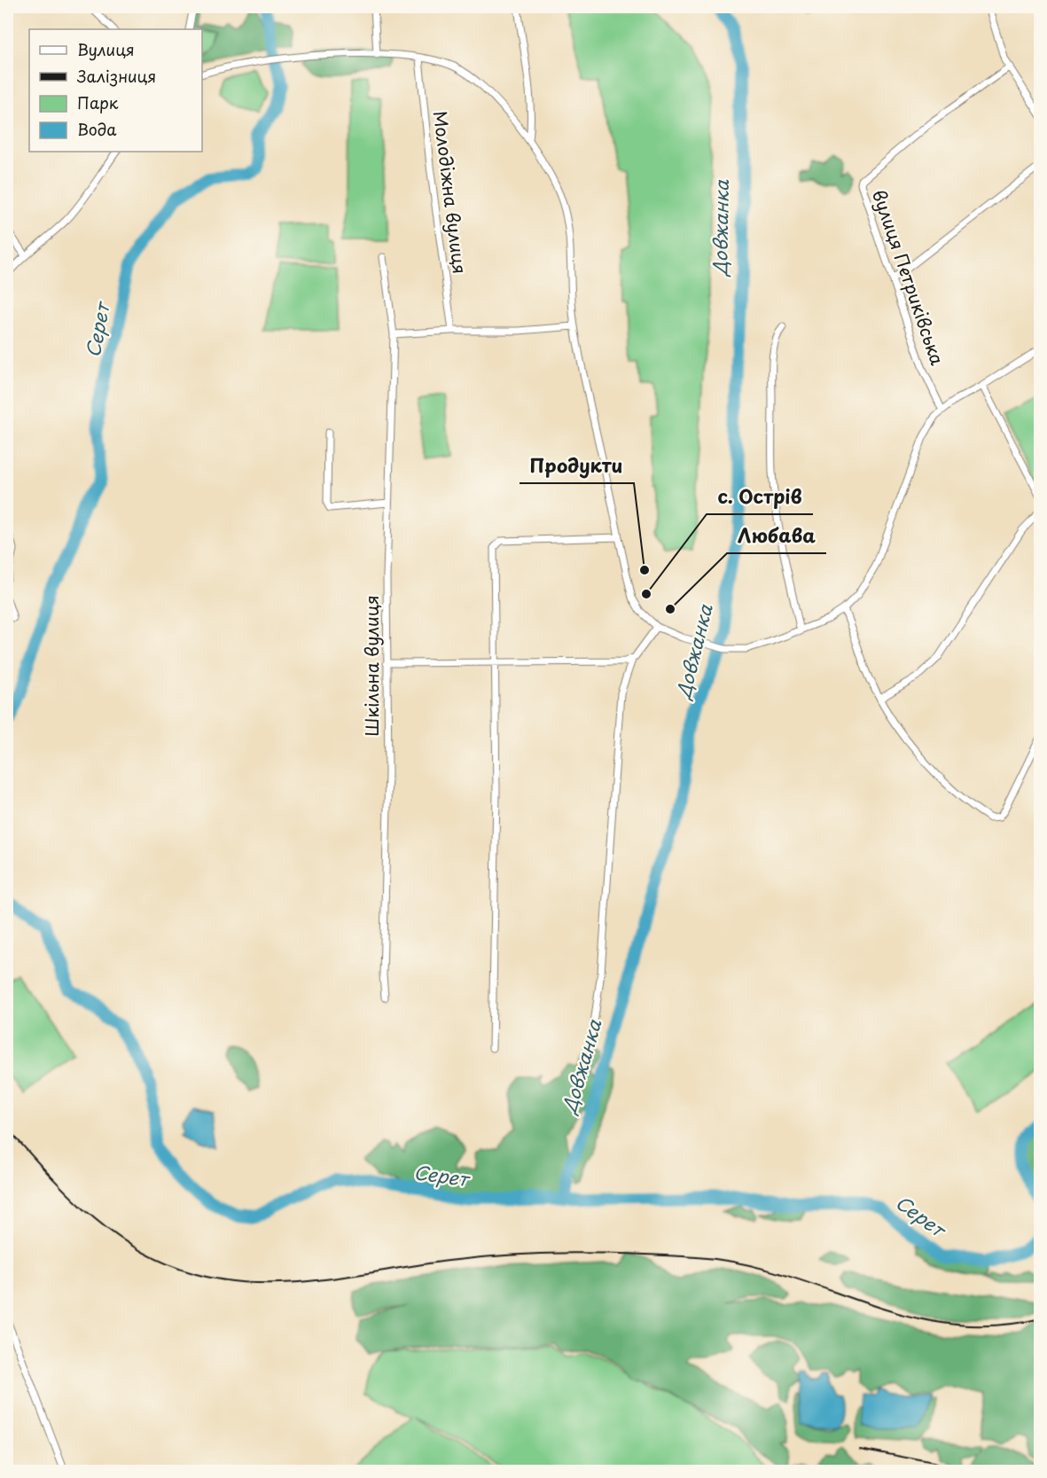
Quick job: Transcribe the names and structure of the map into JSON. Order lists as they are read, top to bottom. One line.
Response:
{"streets":{"street":["Молодіжна вулиця","вулиця Петриківська","Шкільна вулиця"]},"water":["Довжанка","Серет"],"places":["Продукти","с. Острів","Любава"],"legend":["Вулиця","Залізниця","Парк","Вода"]}
